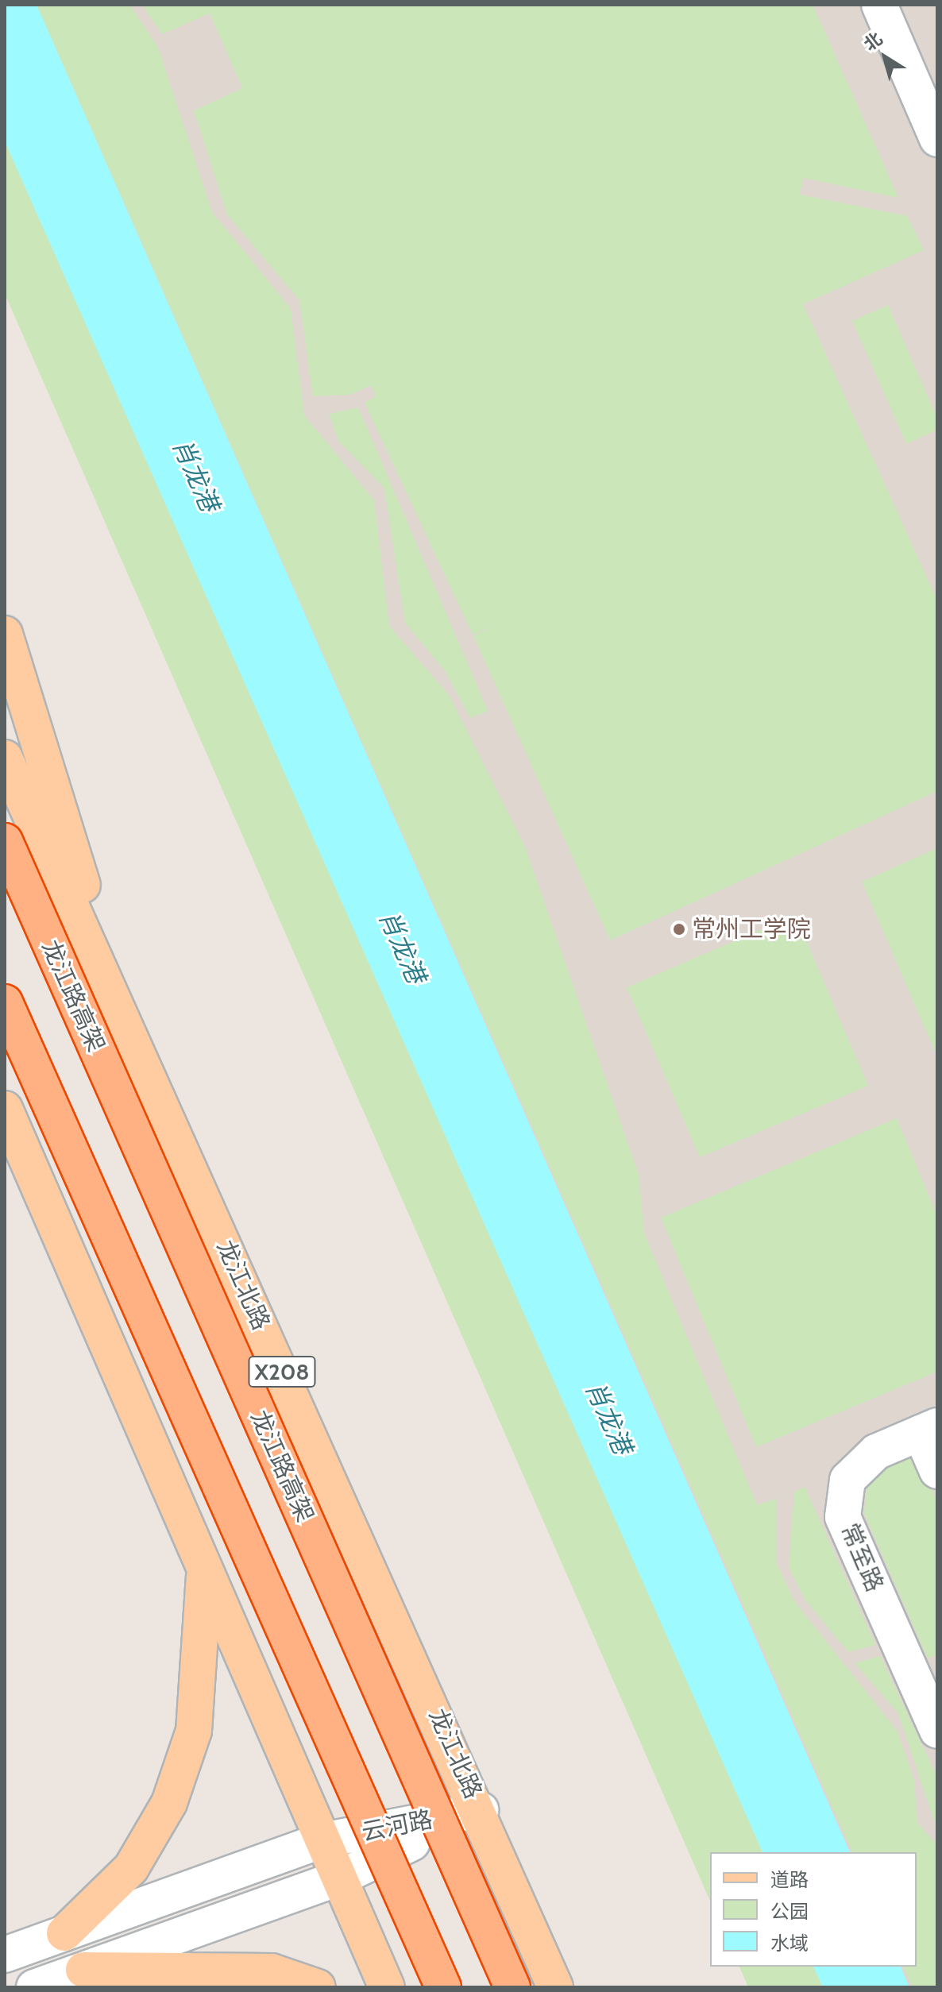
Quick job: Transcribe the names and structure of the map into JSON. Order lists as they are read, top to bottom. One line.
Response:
{"streets":{"highway":["龙江路高架"],"main road":["龙江北路","X208"],"street":["常至路","云河路"]},"crossings":[["龙江北路","云河路"]],"water":["肖龙港"],"places":["常州工学院"],"legend":["道路","公园","水域"],"north":"top left"}
